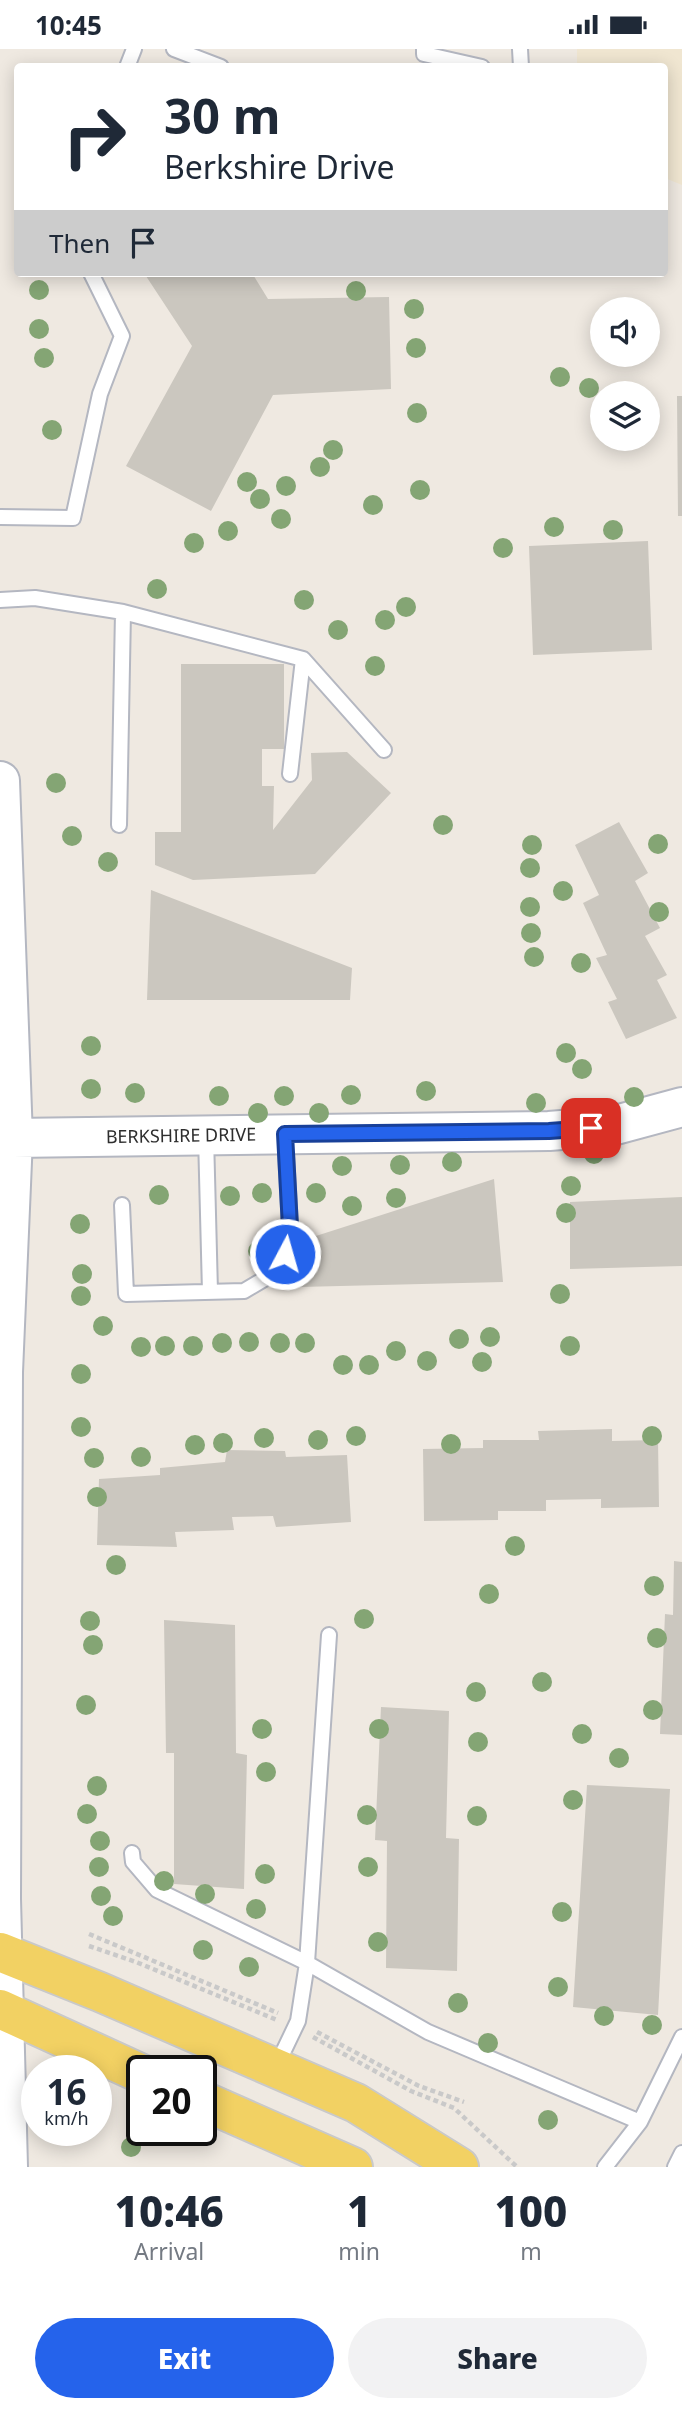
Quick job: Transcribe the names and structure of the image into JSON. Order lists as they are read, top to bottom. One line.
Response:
{"streets":{"main road":["BERKSHIRE DRIVE"]},"page":{"status":"10:45","turn":["30 m","Berkshire Drive"],"then":"Then","speed":"16 km/h","limit":"20","eta":["10:46","Arrival","1","min","100","m"],"buttons":["Exit","Share"]}}
